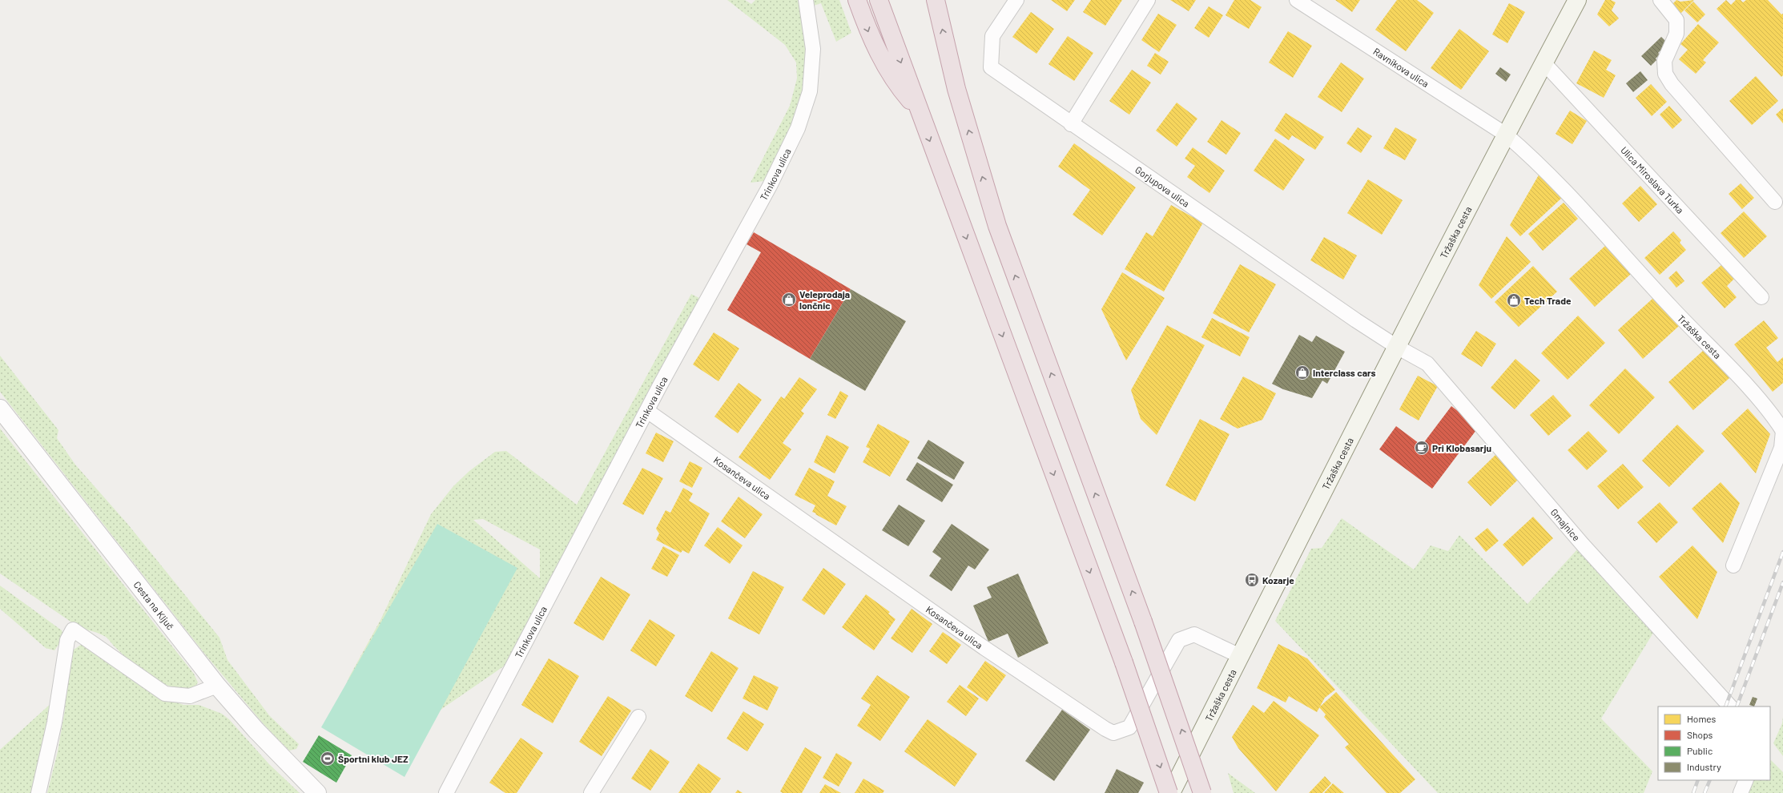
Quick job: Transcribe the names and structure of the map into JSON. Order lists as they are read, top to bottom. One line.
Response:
{"streets":{"main road":["Tržaška cesta"],"street":["Ravnikova ulica","Trinkova ulica","Ulica Miroslava Turka","Gorjupova ulica","Kosančeva ulica","Gmajnice","Cesta na Ključ"]},"crossings":[["Ravnikova ulica","Tržaška cesta"],["Trinkova ulica","Kosančeva ulica"],["Ulica Miroslava Turka","Tržaška cesta"],["Gorjupova ulica","Tržaška cesta"],["Gorjupova ulica","Gmajnice"],["Tržaška cesta","Kosančeva ulica"],["Tržaška cesta","Gmajnice"]],"places":{"shop":["Veleprodaja lončnic","Tech Trade","Interclass cars"],"cafe":["Pri Klobasarju"],"bus stop":["Kozarje"],"sports":["Športni klub JEZ"]},"legend":["Homes","Shops","Public","Industry"]}
